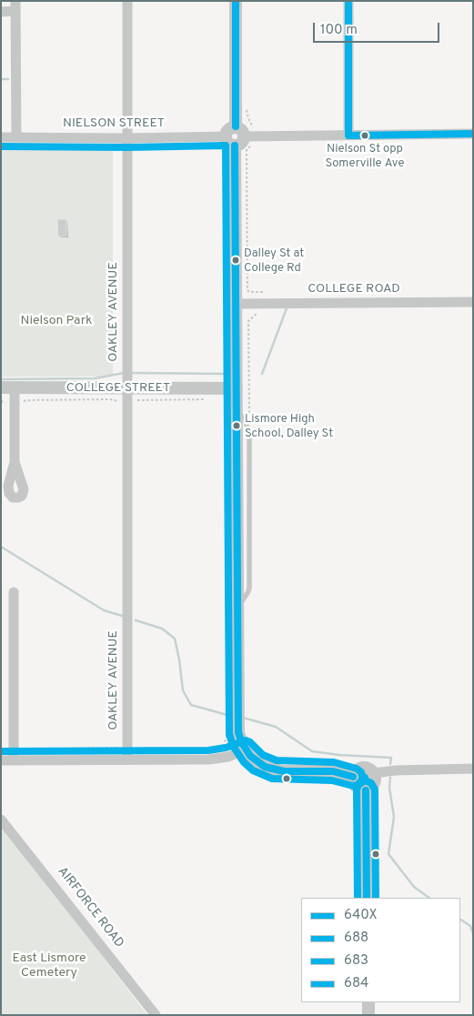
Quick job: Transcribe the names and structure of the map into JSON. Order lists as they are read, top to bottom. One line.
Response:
{"streets":{"street":["NIELSON STREET","COLLEGE ROAD","OAKLEY AVENUE","COLLEGE STREET","AIRFORCE ROAD"]},"crossings":[["NIELSON STREET","OAKLEY AVENUE"],["OAKLEY AVENUE","COLLEGE STREET"]],"parks":["Nielson Park","East Lismore Cemetery"],"places":["Nielson St opp Somerville Ave","Dalley St at College Rd","Lismore High School, Dalley St"],"lines":["transit line 640X","transit line 684","transit line 688","transit line 683"],"legend":["640X","688","683","684"],"scale_bar":"100 m"}
